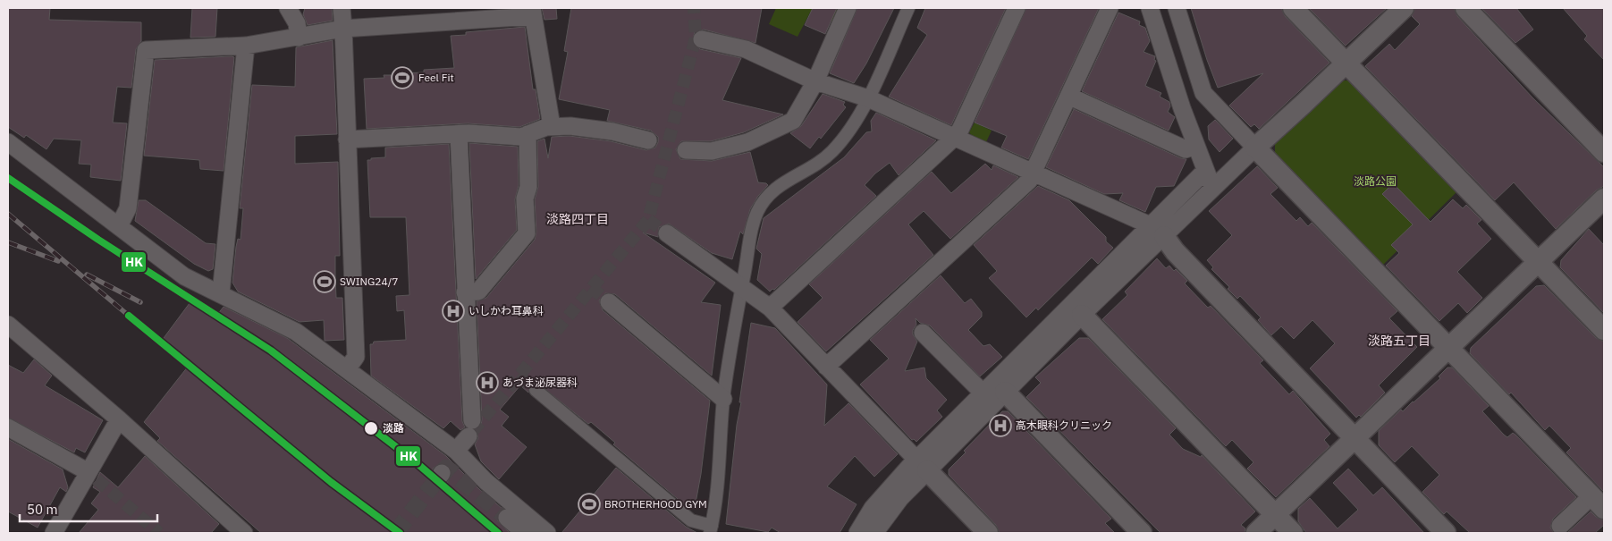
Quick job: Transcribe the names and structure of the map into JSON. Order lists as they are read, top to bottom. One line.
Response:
{"districts":["淡路四丁目","淡路五丁目"],"parks":["淡路公園"],"places":{"sports":["Feel Fit","SWING24/7","BROTHERHOOD GYM"],"hospital":["いしかわ耳鼻科","あづま泌尿器科","高木眼科クリニック"],"other":["淡路"]},"lines":["transit line HK"],"scale_bar":"50 m"}
